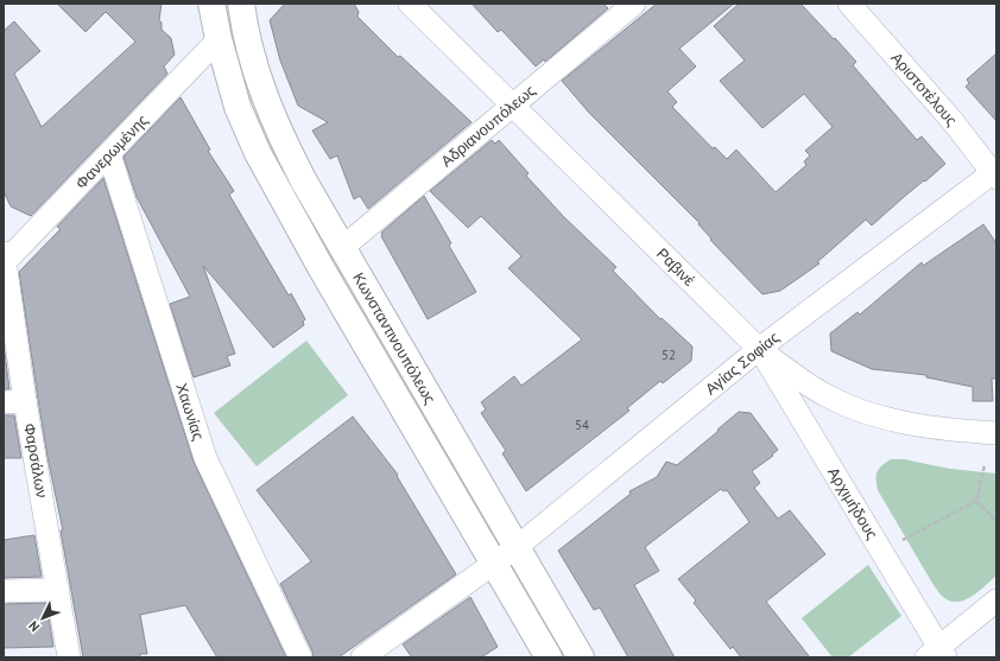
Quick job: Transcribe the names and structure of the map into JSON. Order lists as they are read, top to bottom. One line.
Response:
{"streets":{"main road":["Κωνσταντινουπόλεως"],"street":["Αριστοτέλους","Αδριανουπόλεως","Φανερωμένης","Ραβινέ","Αγίας Σοφίας","Χαωνίας","Φαρσάλων","Αρχιμήδους"]},"crossings":[["Αριστοτέλους","Αγίας Σοφίας"],["Αδριανουπόλεως","Ραβινέ"],["Αδριανουπόλεως","Κωνσταντινουπόλεως"],["Φανερωμένης","Κωνσταντινουπόλεως"],["Φανερωμένης","Χαωνίας"],["Φανερωμένης","Φαρσάλων"],["Ραβινέ","Αγίας Σοφίας"],["Ραβινέ","Αρχιμήδους"],["Κωνσταντινουπόλεως","Αγίας Σοφίας"],["Αγίας Σοφίας","Αρχιμήδους"]],"house_numbers":["52","54"],"north":"bottom left"}
